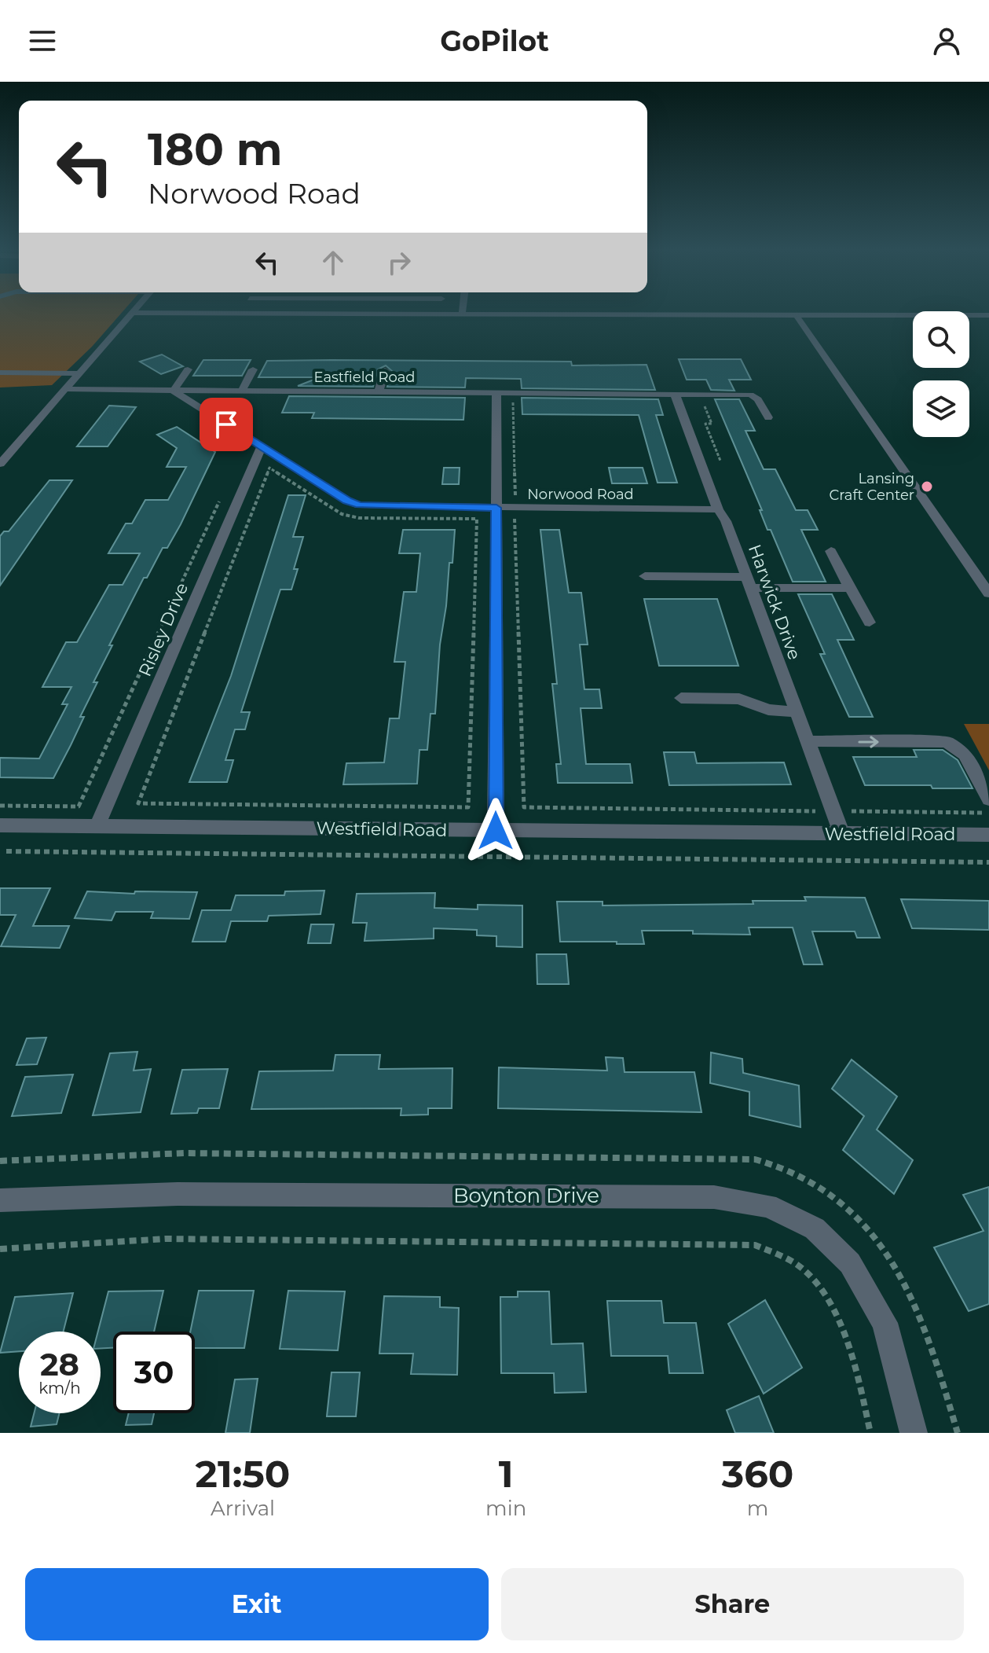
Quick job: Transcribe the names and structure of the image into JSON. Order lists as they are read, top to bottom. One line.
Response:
{"streets":{"street":["Eastfield Road","Norwood Road","Harwick Drive","Risley Drive","Westfield Road","Boynton Drive"]},"crossings":[["Eastfield Road","Norwood Road"],["Eastfield Road","Harwick Drive"],["Norwood Road","Harwick Drive"],["Norwood Road","Risley Drive"],["Harwick Drive","Westfield Road"],["Risley Drive","Westfield Road"]],"places":["Lansing Craft Center"],"page":{"header":"GoPilot","turn":["180 m","Norwood Road"],"speed":"28 km/h","limit":"30","eta":["21:50","Arrival","1","min","360","m"],"buttons":["Exit","Share"]}}
